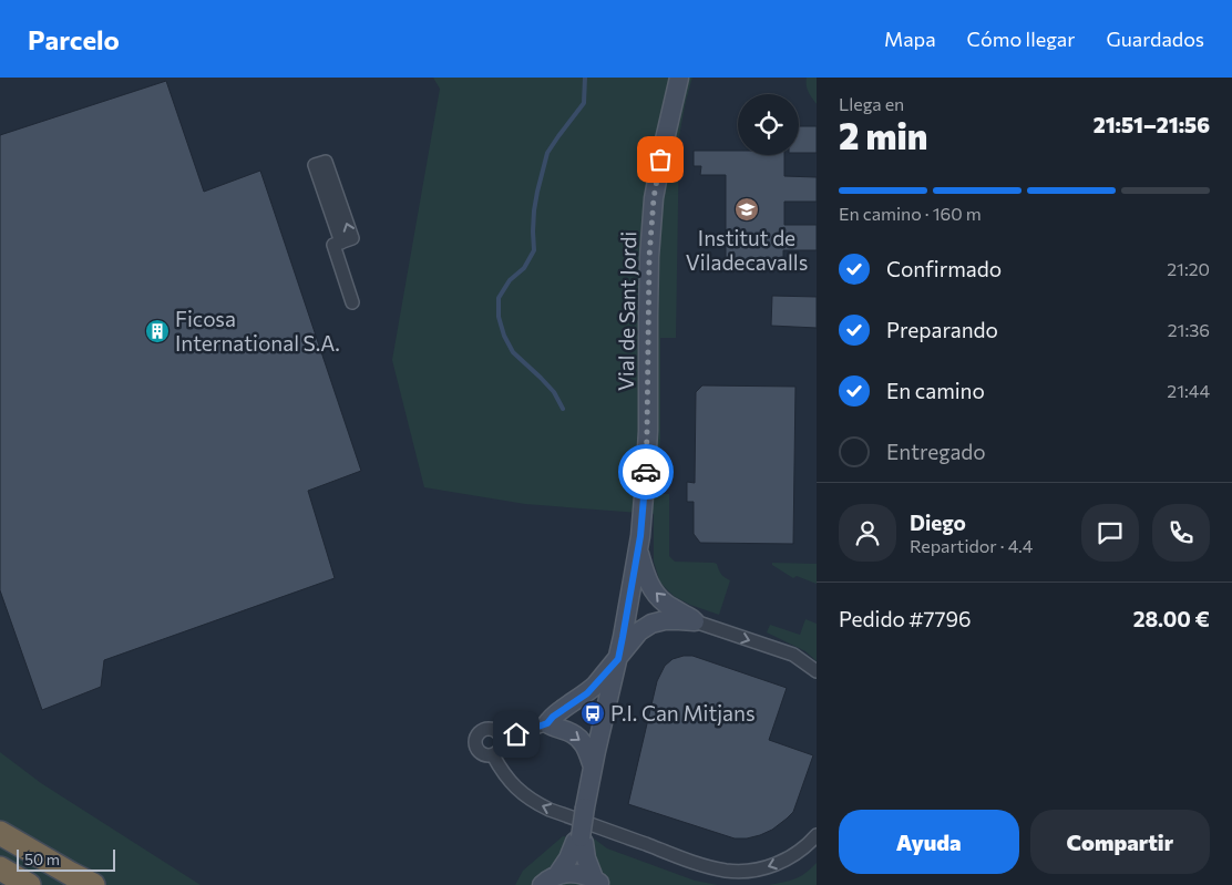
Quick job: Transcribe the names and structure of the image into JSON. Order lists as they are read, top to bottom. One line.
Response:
{"streets":{"street":["Vial de Sant Jordi"]},"places":{"school or university":["Institut de Viladecavalls"],"building":["Ficosa International S.A."],"bus stop":["P.I. Can Mitjans"]},"scale_bar":"50 m","page":{"header":"Parcelo","nav":["Mapa","Cómo llegar","Guardados"],"heading":["2 min","Llega en","21:51–21:56"],"panel":["Diego","Repartidor · 4.4","Pedido #7796","28.00 €"],"bar":"En camino · 160 m","list":[["Confirmado","21:20"],["Preparando","21:36"],["En camino","21:44"],"Entregado"],"buttons":["Ayuda","Compartir"],"scale":"50 m"}}
